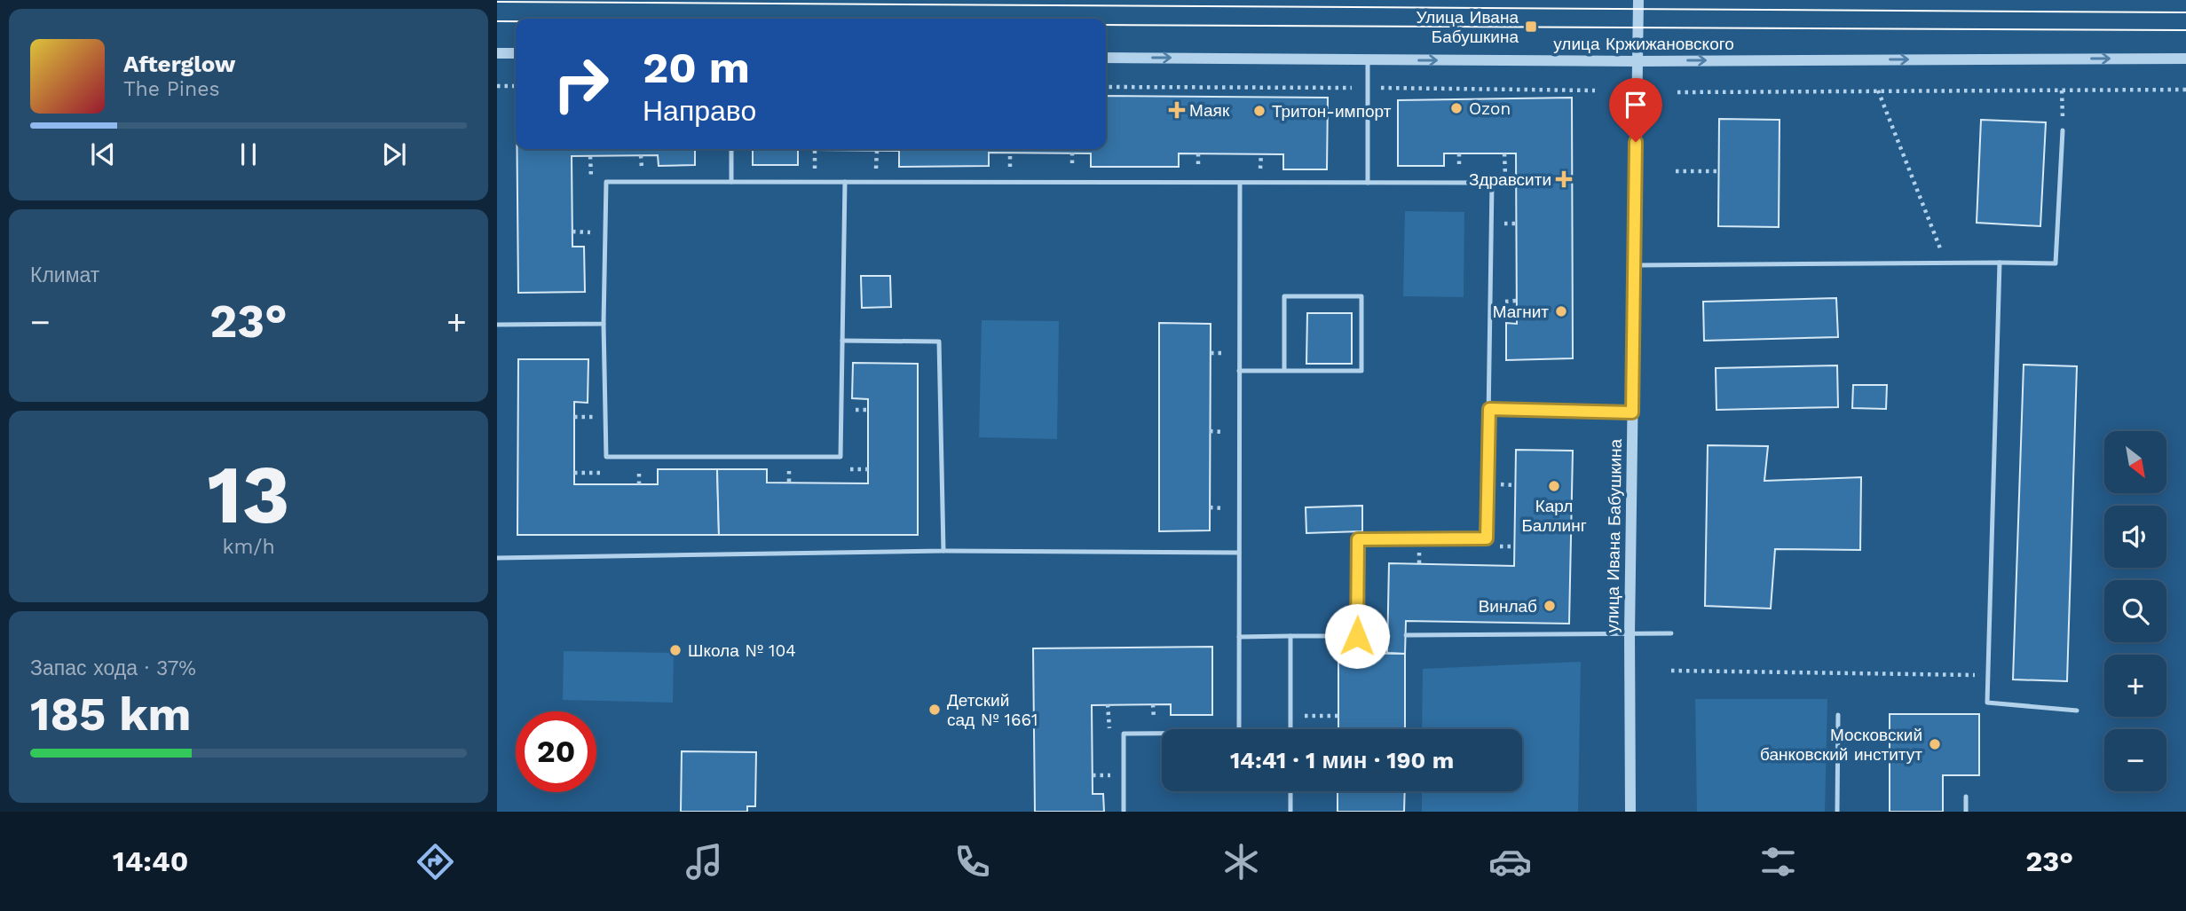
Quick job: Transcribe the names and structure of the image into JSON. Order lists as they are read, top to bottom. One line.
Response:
{"streets":{"street":["улица Кржижановского","улица Ивана Бабушкина"]},"crossings":[["улица Кржижановского","улица Ивана Бабушкина"]],"one_way":["улица Кржижановского"],"places":{"transit":["Улица Ивана Бабушкина"],"other":["Ozon","Тритон-импорт","Магнит","Карл Баллинг","Винлаб","Школа № 104","Детский сад № 1661","Московский банковский институт"],"health":["Маяк","Здравсити"]},"north":"bottom right","page":{"turn":["20 m","Направо"],"song":["Afterglow","The Pines"],"tile":["Климат",["13","km/h"],["Запас хода · 37%","185 km"]],"heat":["−","23°","+"],"map_buttons":["+","−"],"limit":"20","trip":"14:41 · 1 мин · 190 m","tabs":["14:40","23°"]}}
